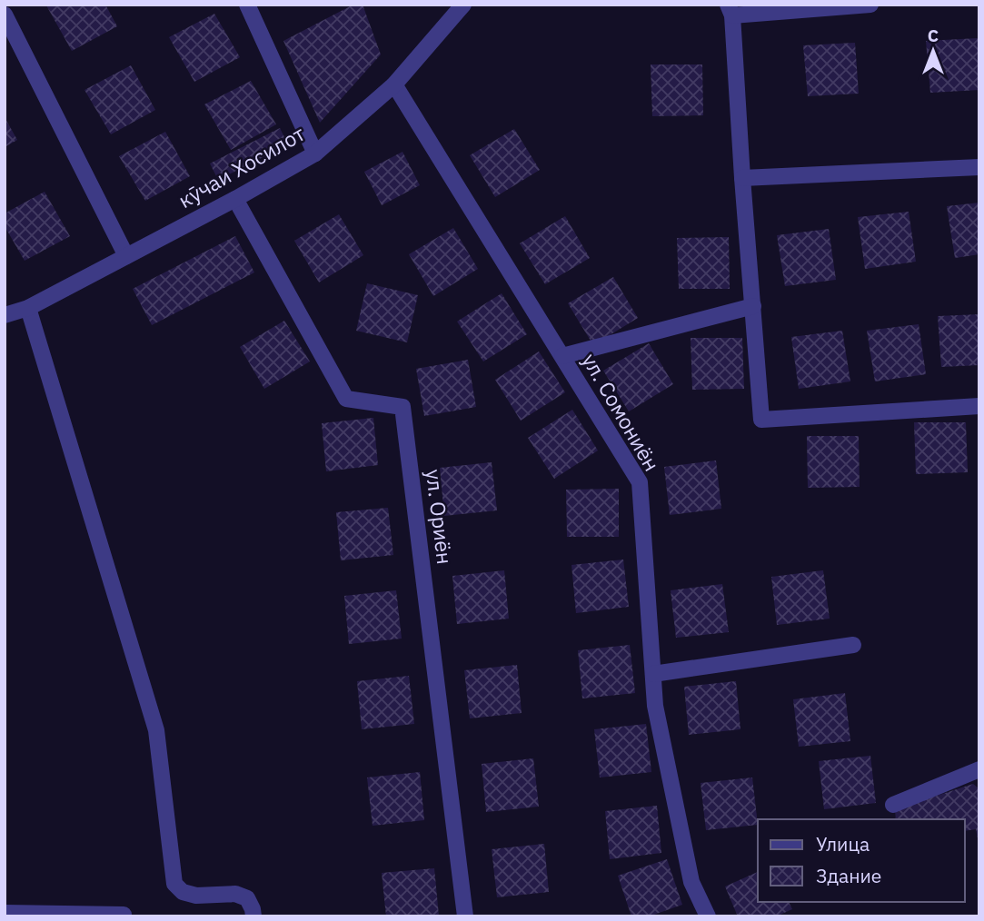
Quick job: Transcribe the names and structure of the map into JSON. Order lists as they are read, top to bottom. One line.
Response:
{"streets":{"street":["кӯчаи Хосилот","ул. Сомониён","ул. Ориён"]},"crossings":[["кӯчаи Хосилот","ул. Сомониён"],["кӯчаи Хосилот","ул. Ориён"]],"legend":["Улица","Здание"],"north":"top"}
